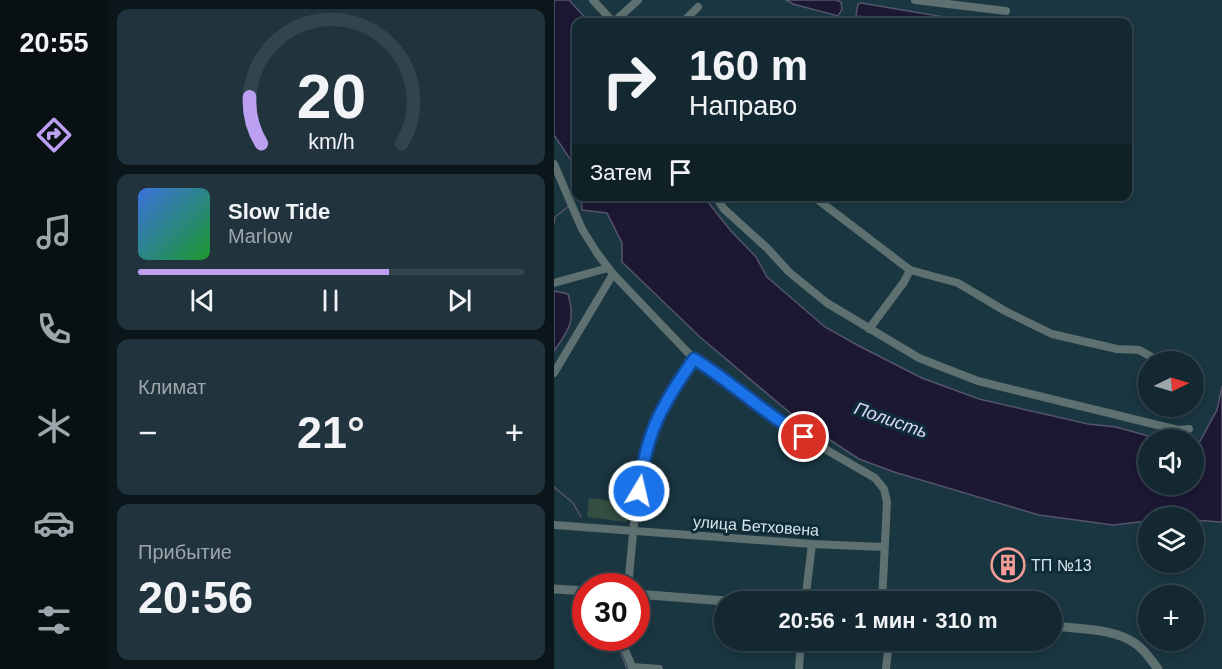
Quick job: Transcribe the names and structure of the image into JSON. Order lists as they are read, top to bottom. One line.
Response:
{"streets":{"street":["улица Бетховена"]},"water":["Полисть"],"places":{"building":["ТП №13"]},"north":"right","page":{"tabs":"20:55","turn":["160 m","Направо"],"then":"Затем","song":["Slow Tide","Marlow"],"tile":["Климат",["Прибытие","20:56"]],"map_buttons":"+","heat":["−","21°","+"],"limit":"30","trip":"20:56 · 1 мин · 310 m","gauge":["20","km/h"]}}
